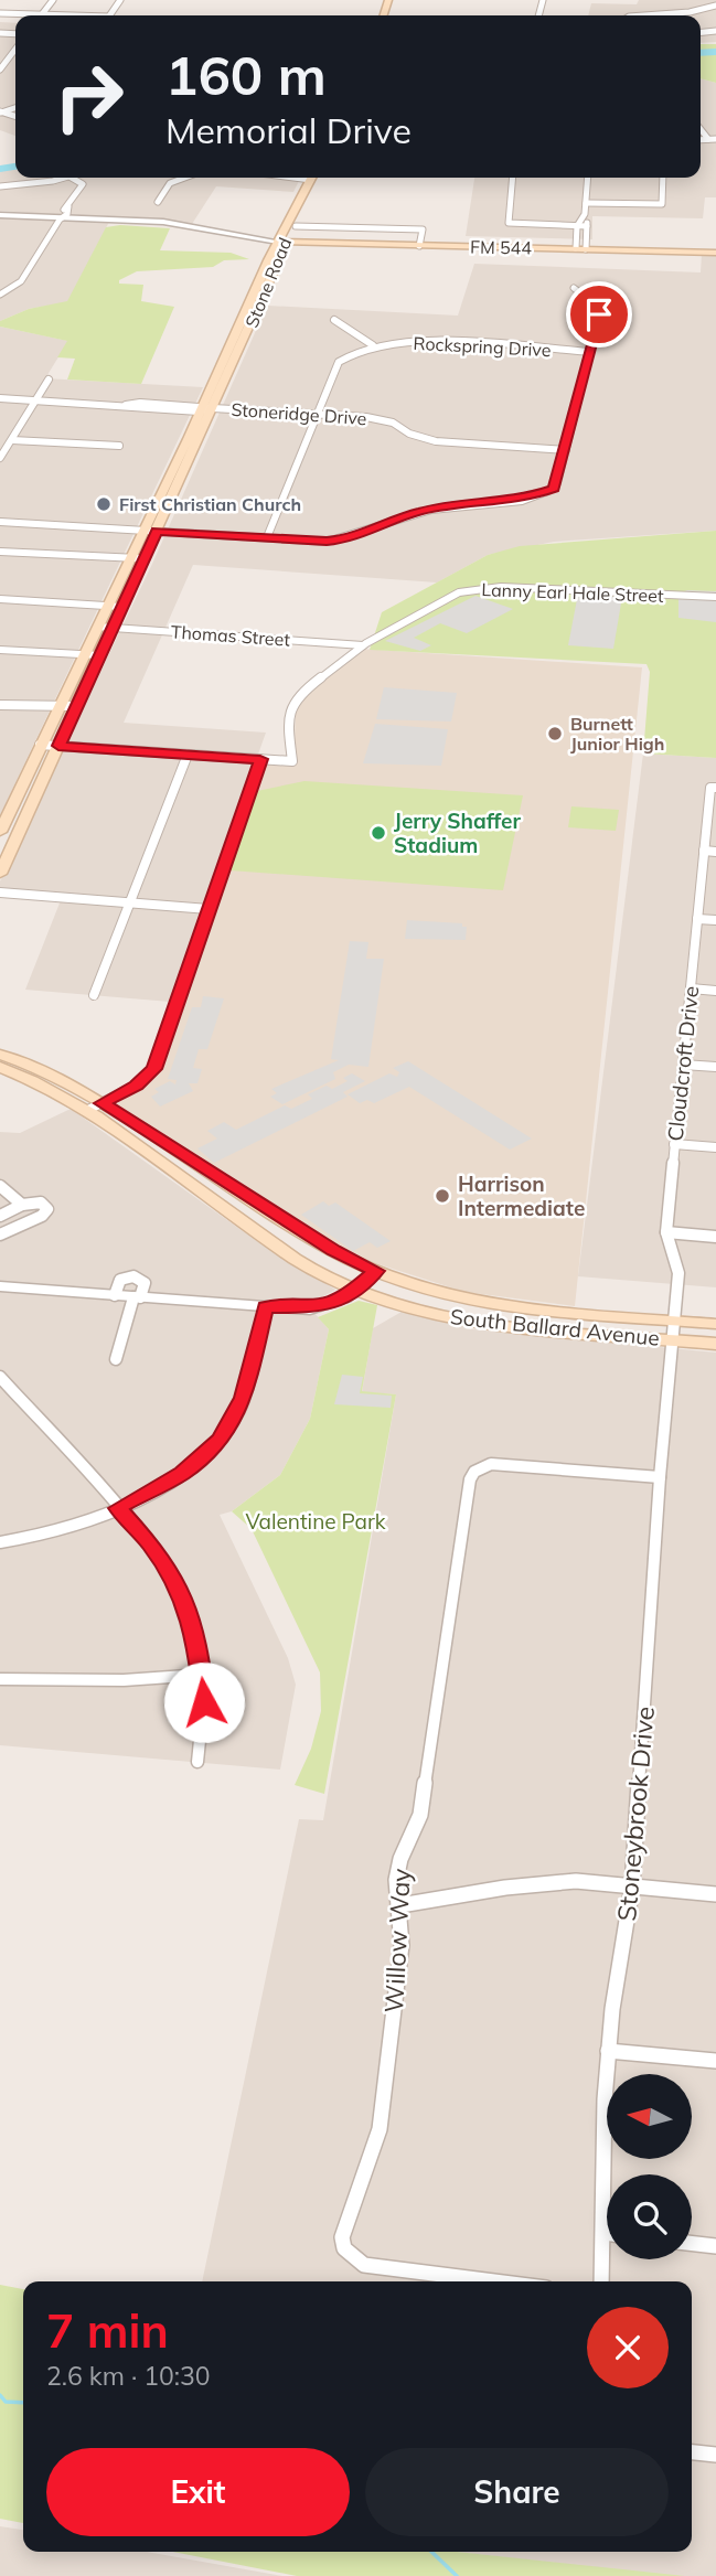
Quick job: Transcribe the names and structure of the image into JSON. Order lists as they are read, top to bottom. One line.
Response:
{"streets":{"main road":["FM 544","Stone Road","South Ballard Avenue"],"street":["Rockspring Drive","Stoneridge Drive","Lanny Earl Hale Street","Thomas Street","Cloudcroft Drive","Stoneybrook Drive","Willow Way"]},"crossings":[["FM 544","Stone Road"],["Stone Road","Stoneridge Drive"],["Stone Road","Thomas Street"],["Lanny Earl Hale Street","Thomas Street"],["Cloudcroft Drive","South Ballard Avenue"],["Cloudcroft Drive","Stoneybrook Drive"],["South Ballard Avenue","Stoneybrook Drive"],["Stoneybrook Drive","Willow Way"]],"parks":["Valentine Park"],"places":["First Christian Church","Burnett Junior High","Jerry Shaffer Stadium","Harrison Intermediate"],"north":"left","page":{"turn":["160 m","Memorial Drive"],"heading":["7 min","2.6 km · 10:30"],"buttons":["Exit","Share"]}}
